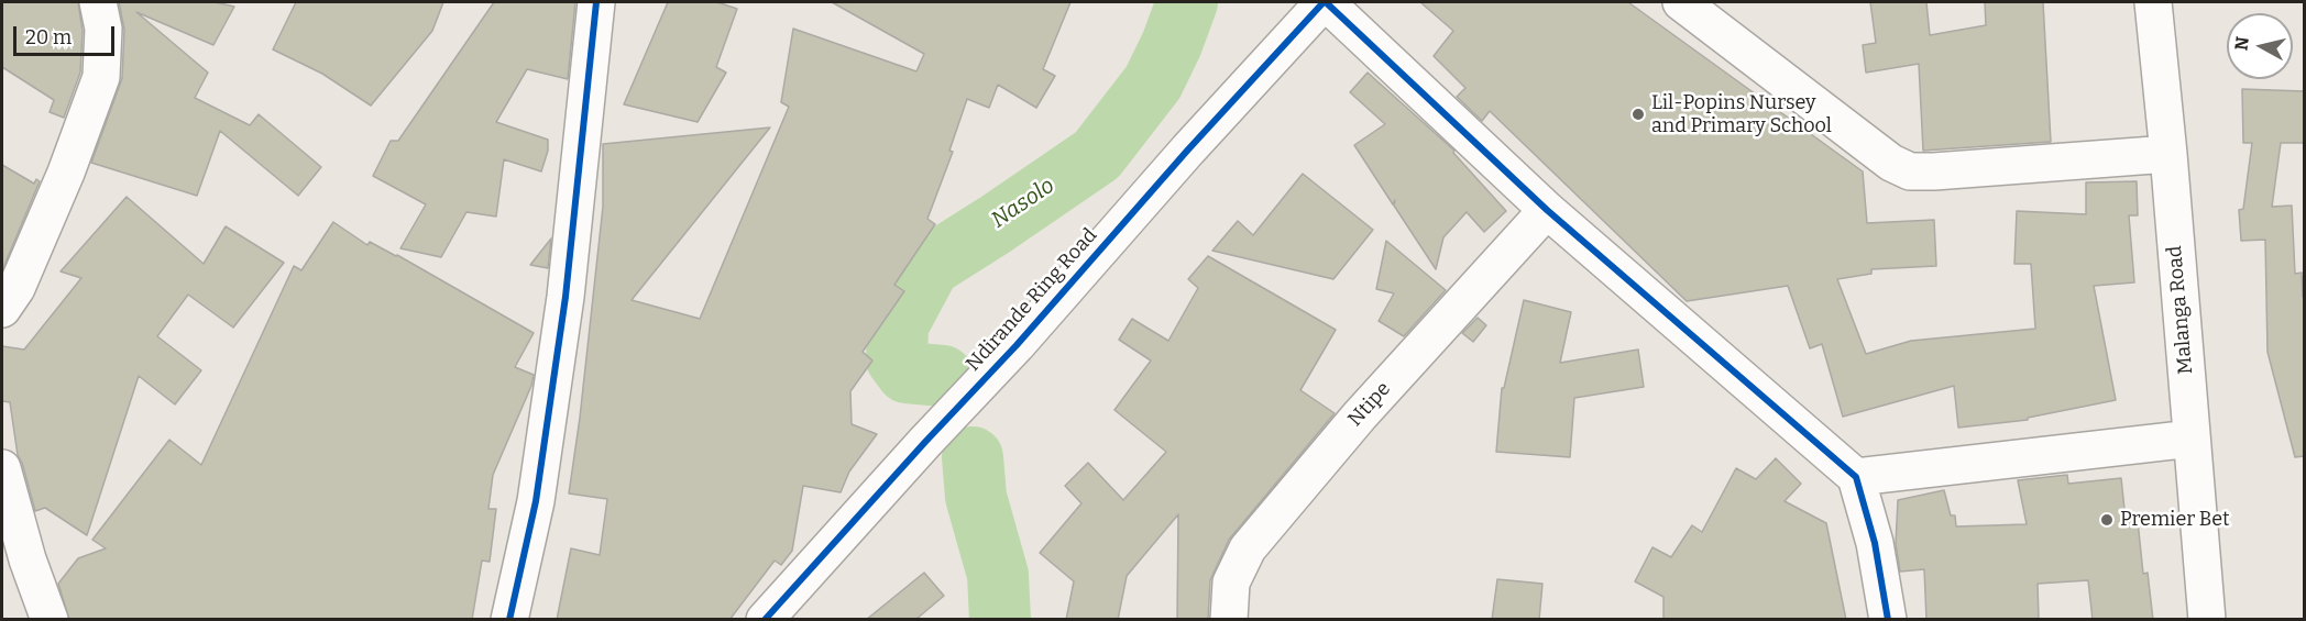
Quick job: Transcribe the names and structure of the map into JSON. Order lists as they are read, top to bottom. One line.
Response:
{"streets":{"street":["Ndirande Ring Road","Malanga Road","Ntipe"]},"water":["Nasolo"],"places":["Lil-Popins Nursey and Primary School","Premier Bet"],"scale_bar":"20 m","north":"left"}
